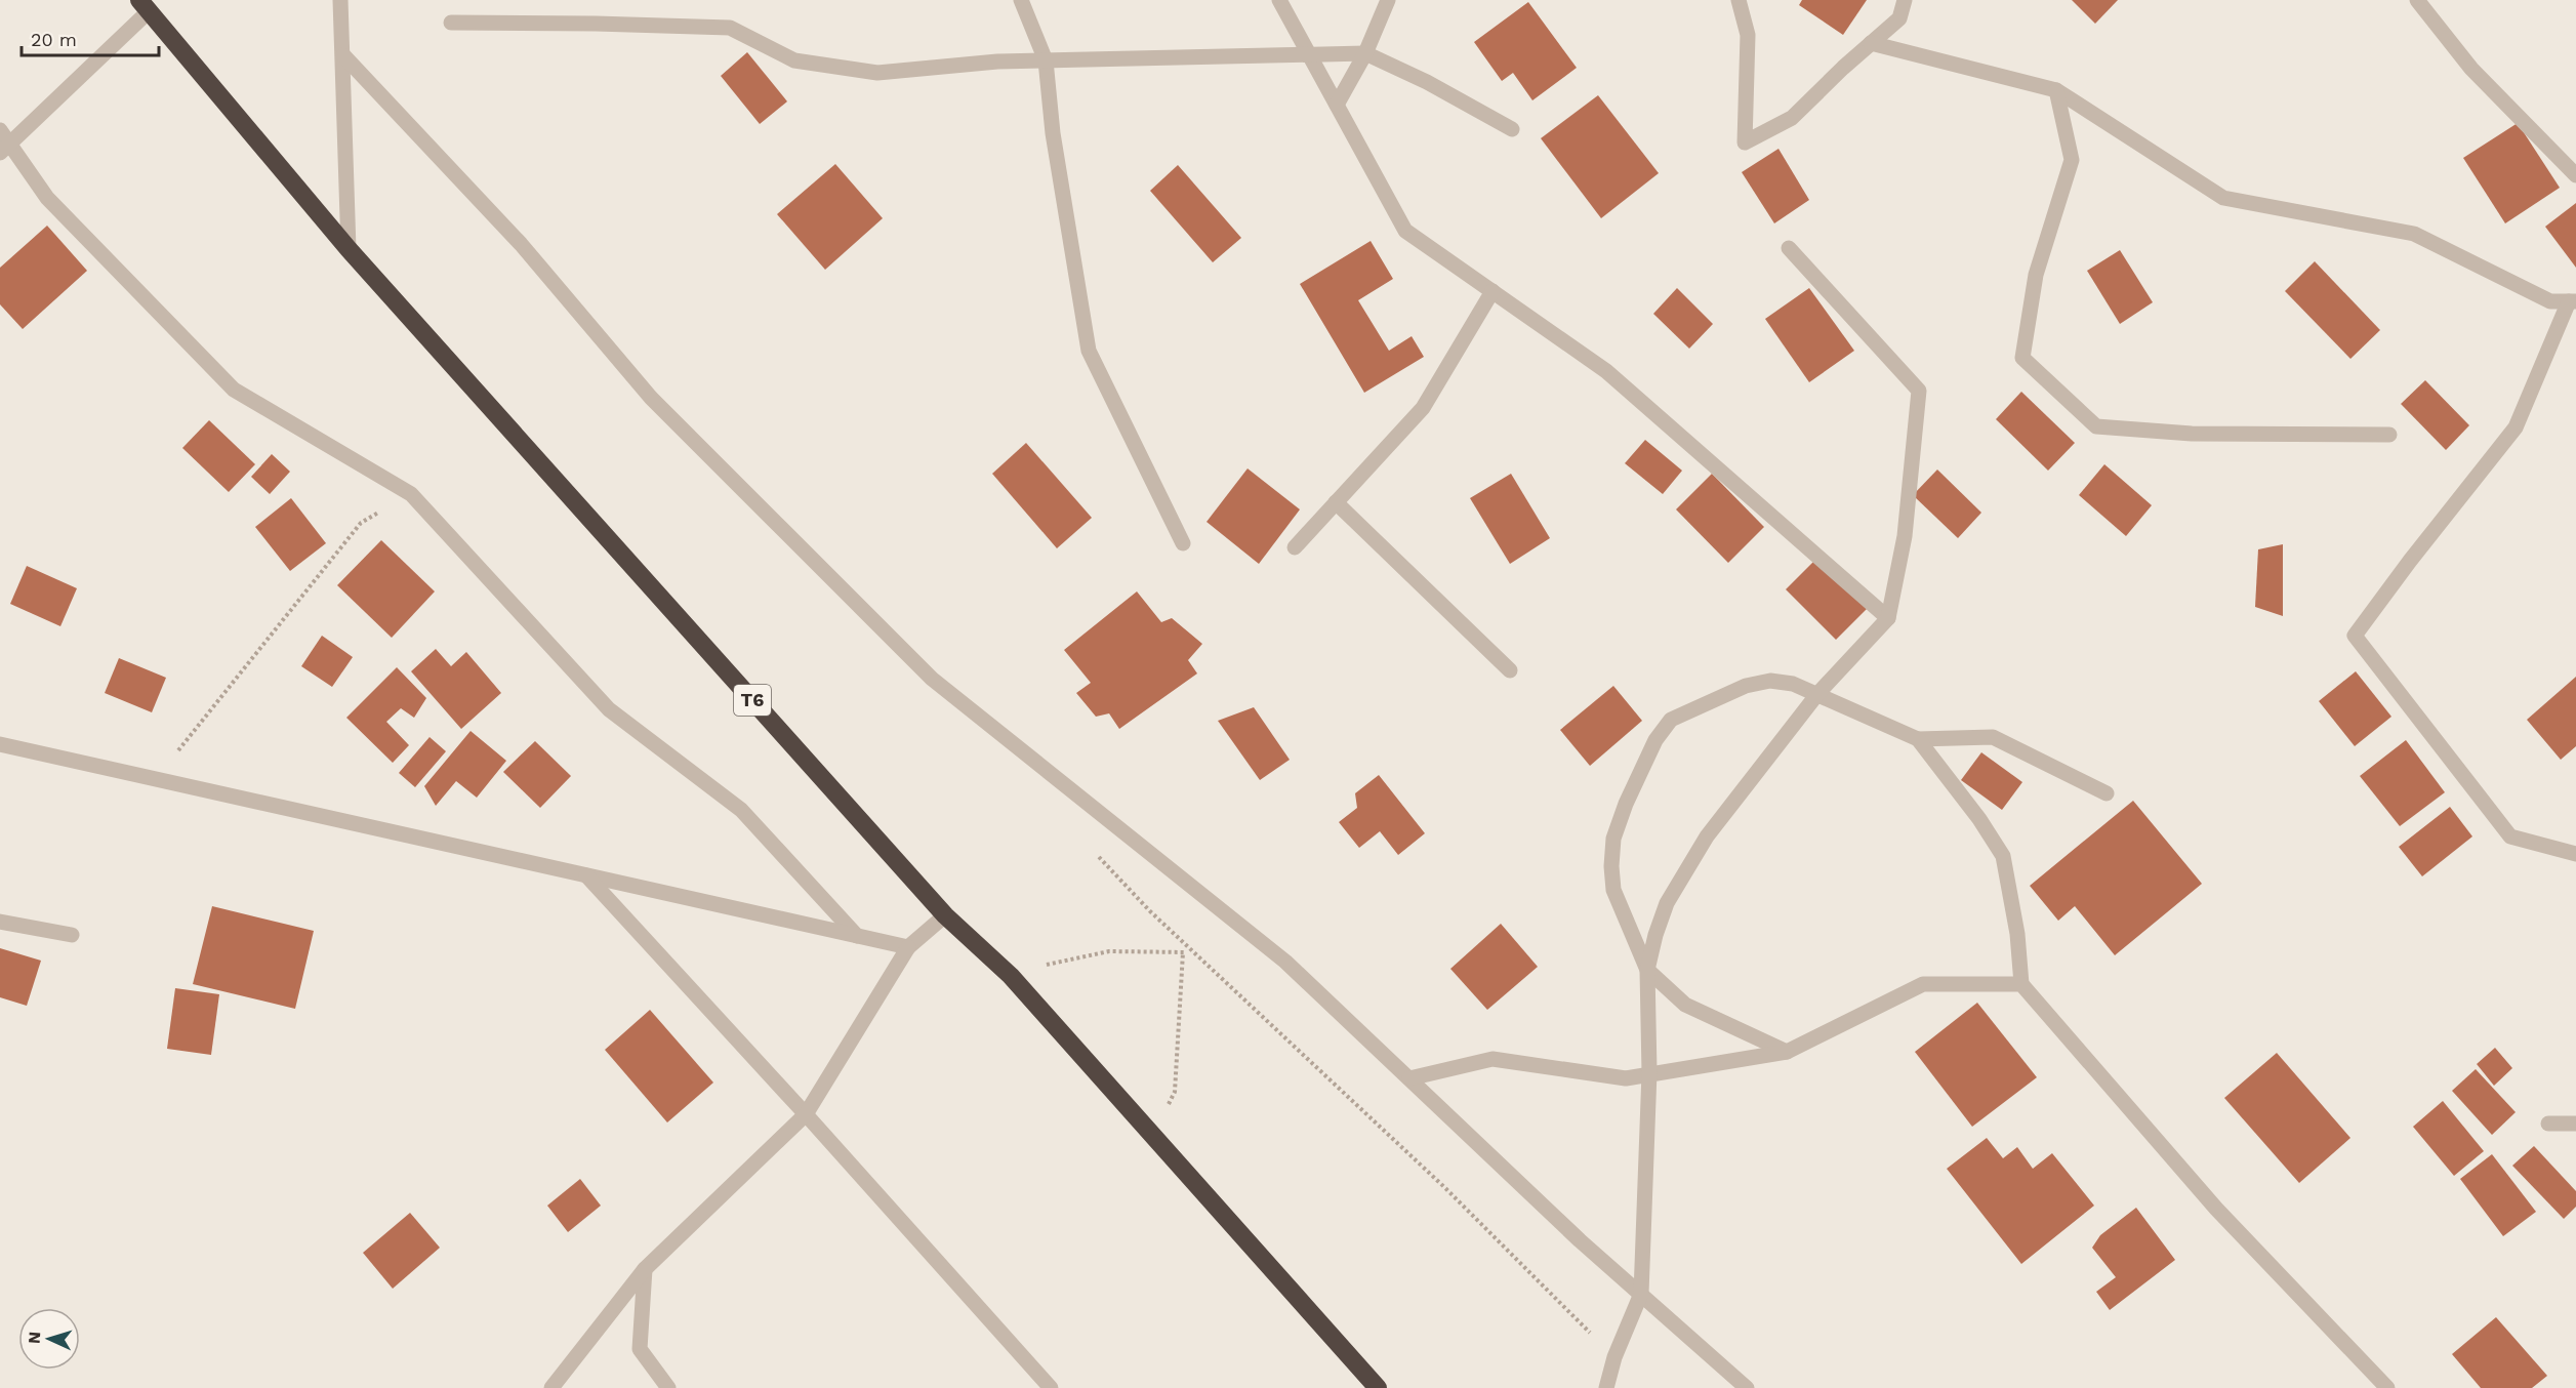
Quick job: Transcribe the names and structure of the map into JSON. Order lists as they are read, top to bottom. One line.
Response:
{"streets":{"highway":["T6"]},"scale_bar":"20 m","north":"left"}
